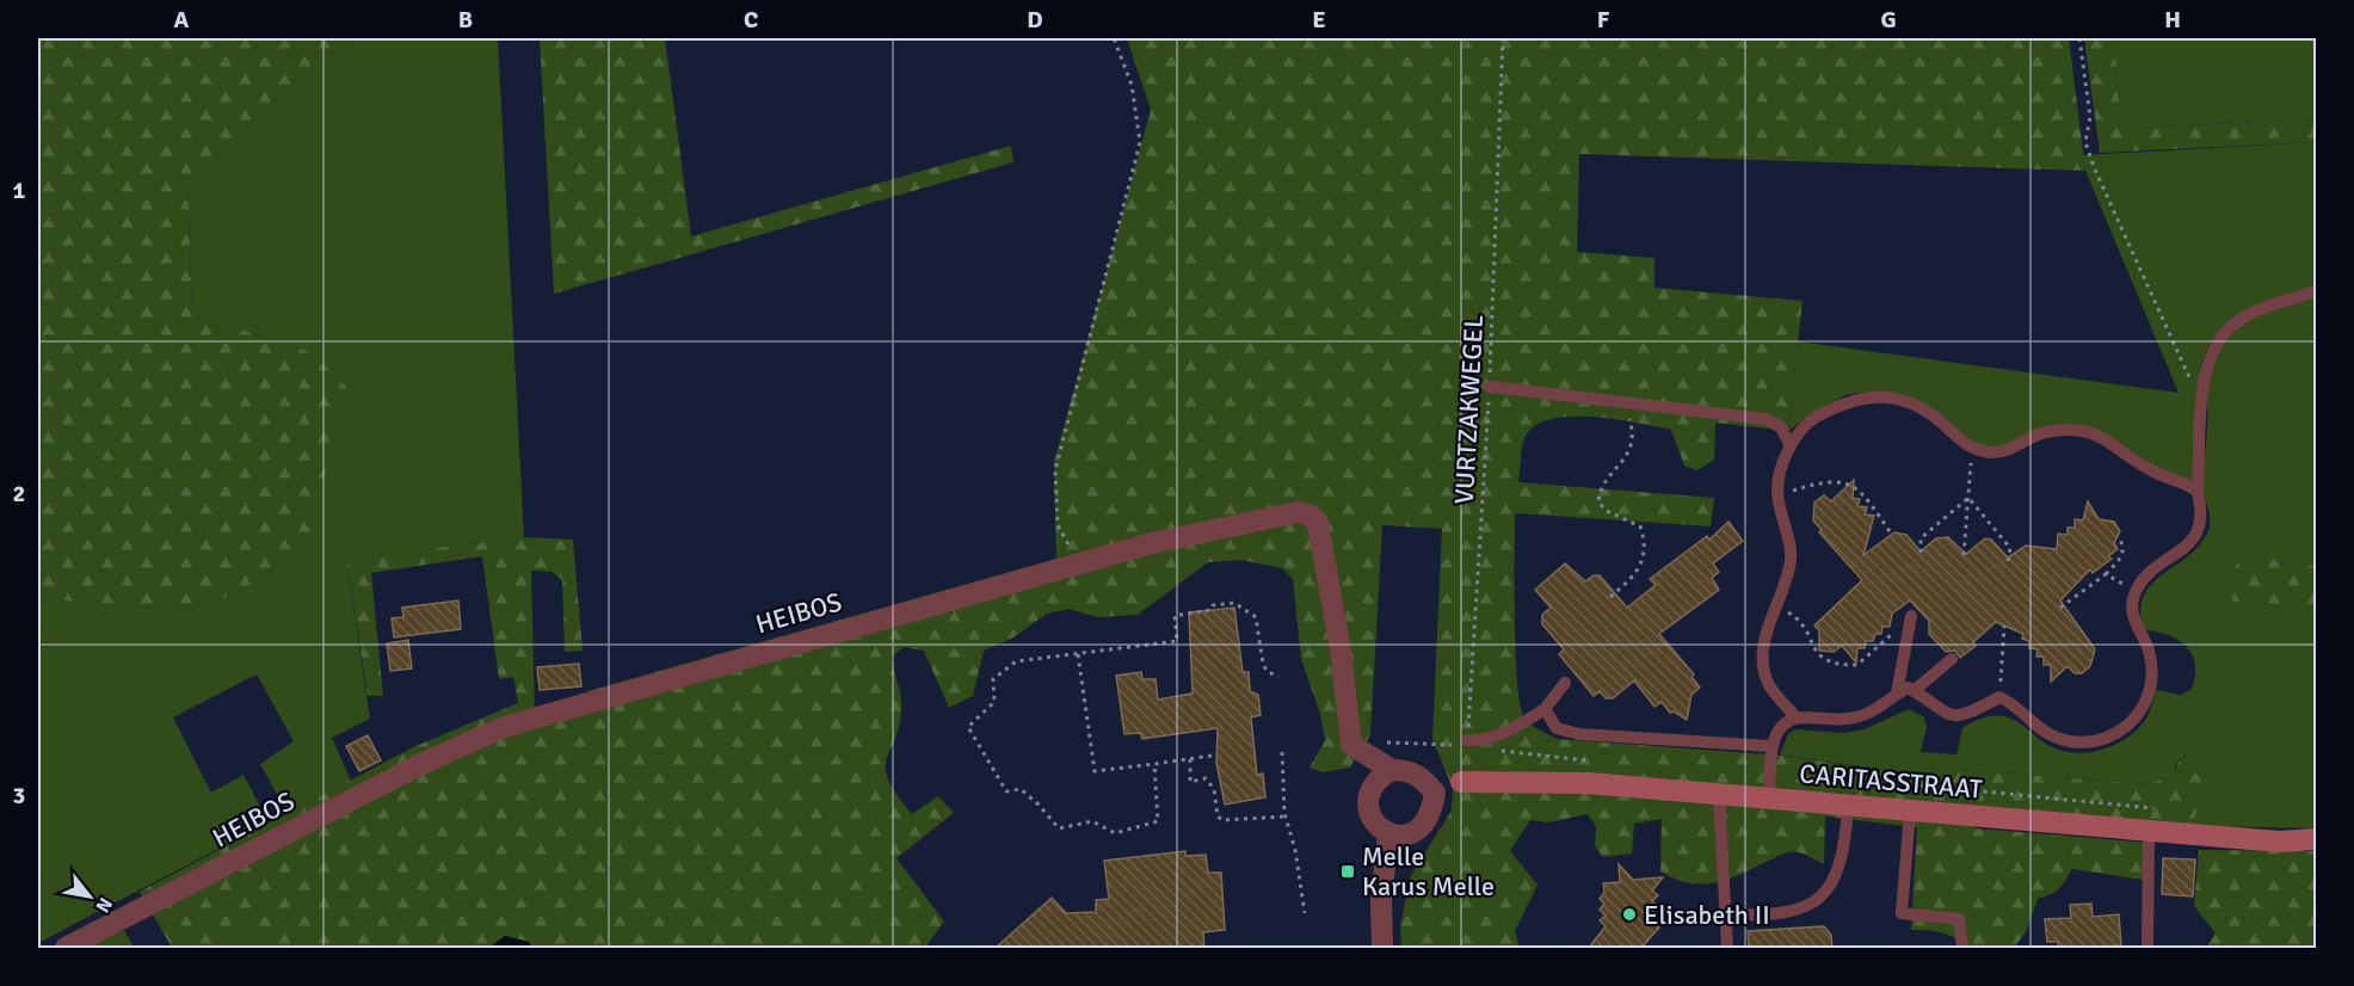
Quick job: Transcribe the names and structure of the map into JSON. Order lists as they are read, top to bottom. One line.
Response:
{"streets":{"street":["HEIBOS","CARITASSTRAAT"],"path":["VURTZAKWEGEL"]},"places":{"transit":["Melle Karus Melle"],"other":["Elisabeth II"]},"north":"bottom right","grid":{"columns":["A","B","C","D","E","F","G","H"],"rows":["1","2","3"]}}
